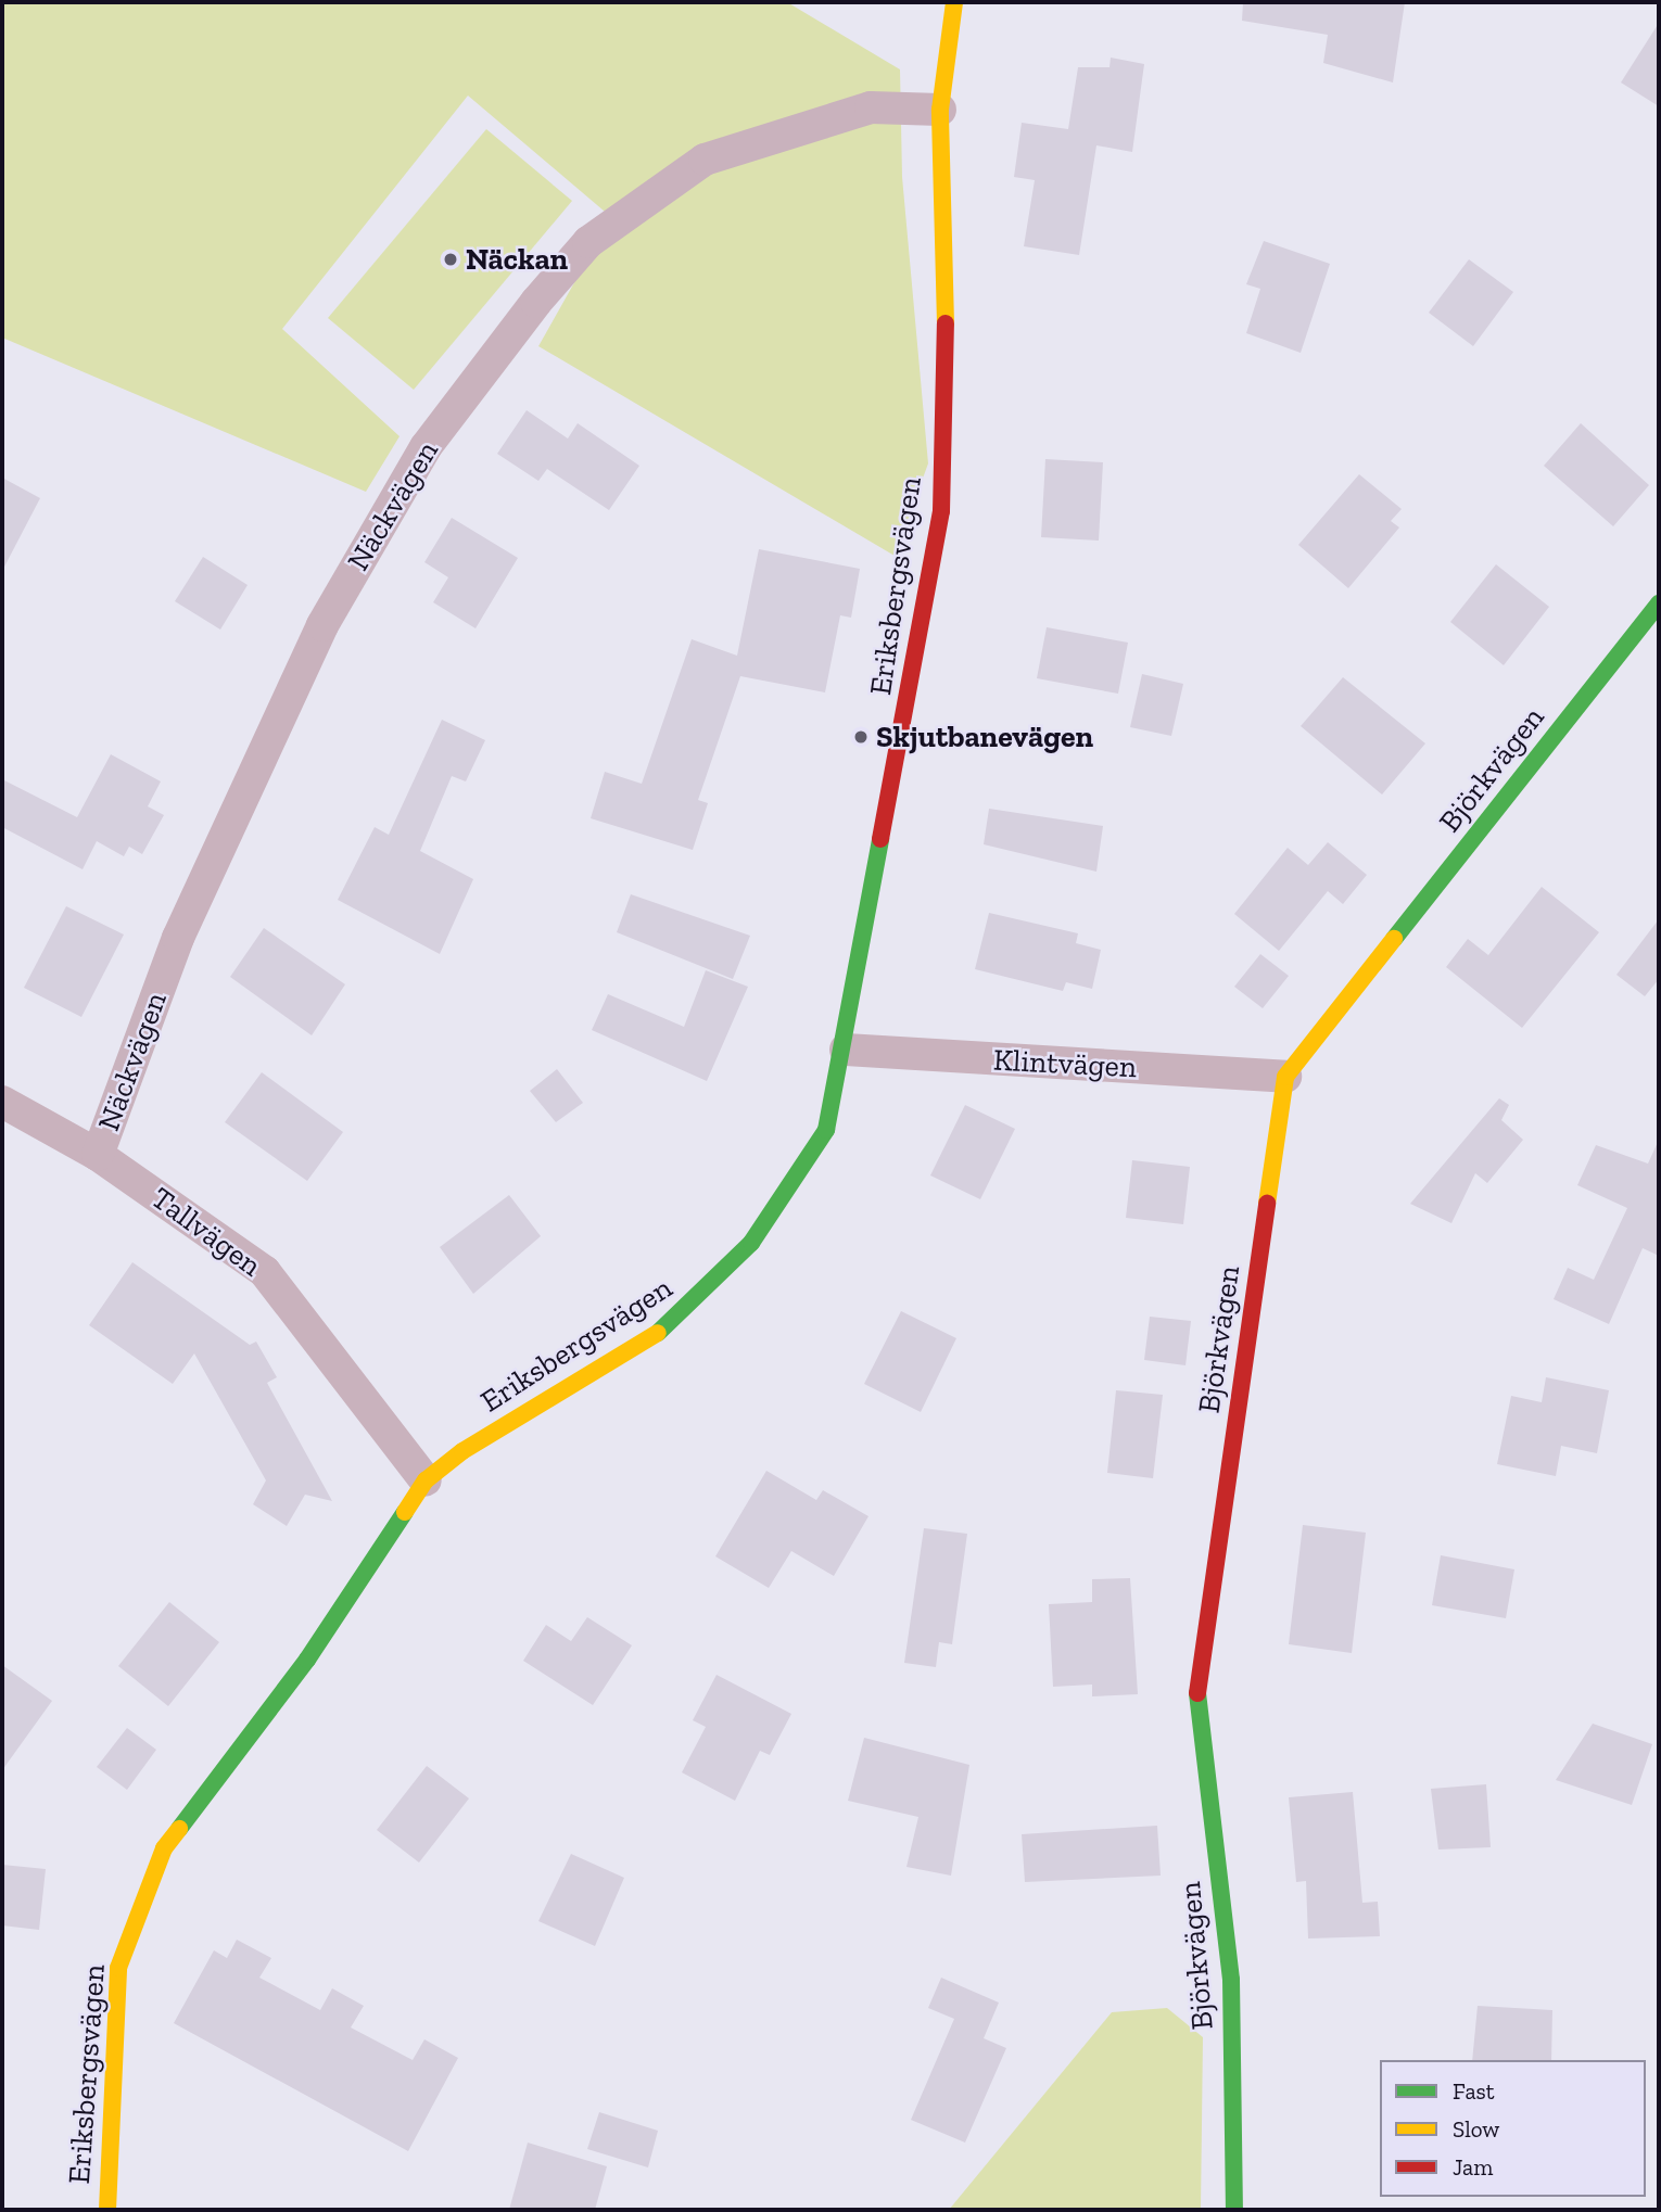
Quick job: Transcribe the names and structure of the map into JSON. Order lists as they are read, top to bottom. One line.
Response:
{"streets":{"street":["Näckvägen","Eriksbergsvägen","Björkvägen","Klintvägen","Tallvägen"]},"crossings":[["Näckvägen","Eriksbergsvägen"],["Näckvägen","Tallvägen"],["Eriksbergsvägen","Klintvägen"],["Eriksbergsvägen","Tallvägen"],["Björkvägen","Klintvägen"]],"places":["Näckan","Skjutbanevägen"],"legend":["Fast","Slow","Jam"]}
